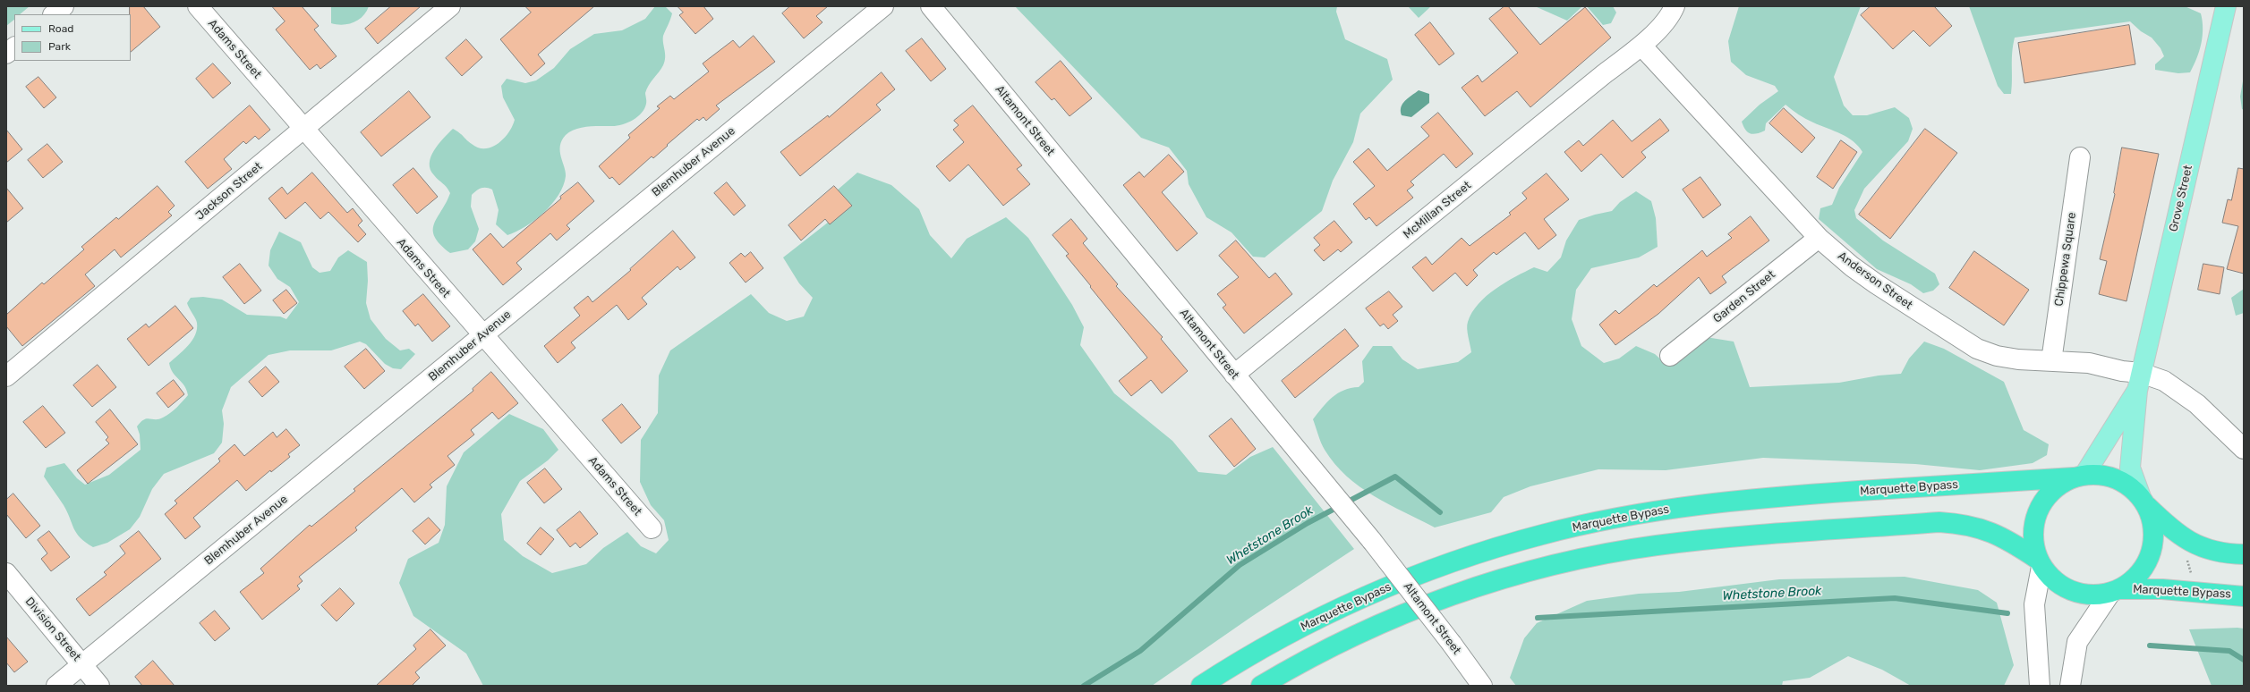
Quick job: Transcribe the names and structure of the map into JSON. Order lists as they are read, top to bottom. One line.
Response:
{"streets":{"highway":["Marquette Bypass"],"main road":["Grove Street"],"street":["Adams Street","Altamont Street","Blemhuber Avenue","Jackson Street","McMillan Street","Chippewa Square","Anderson Street","Garden Street","Division Street"]},"crossings":[["Adams Street","Blemhuber Avenue"],["Adams Street","Jackson Street"],["Altamont Street","McMillan Street"],["Blemhuber Avenue","Division Street"],["Grove Street","Anderson Street"],["Grove Street","Marquette Bypass"],["McMillan Street","Anderson Street"],["Chippewa Square","Anderson Street"],["Anderson Street","Garden Street"]],"water":["Whetstone Brook"],"legend":["Road","Park"]}
